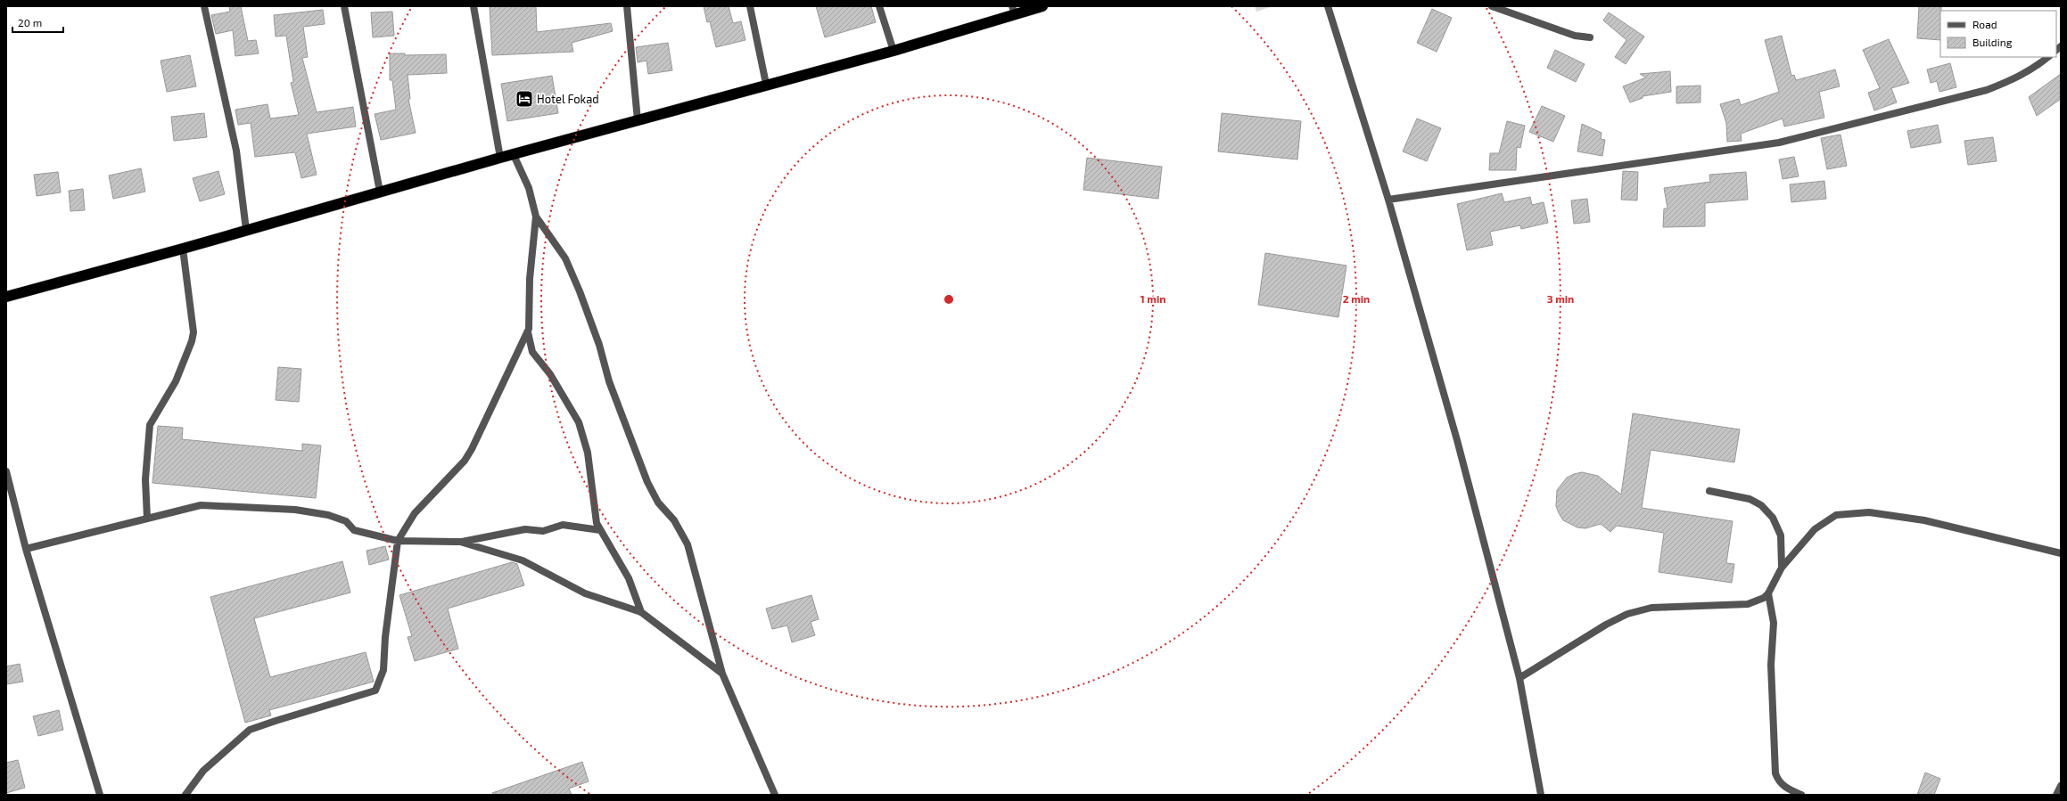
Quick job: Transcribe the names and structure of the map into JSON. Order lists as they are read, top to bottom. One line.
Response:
{"places":{"hotel":["Hotel Fokad"]},"legend":["Road","Building"],"scale_bar":"20 m","rings":["1 min","2 min","3 min"]}
